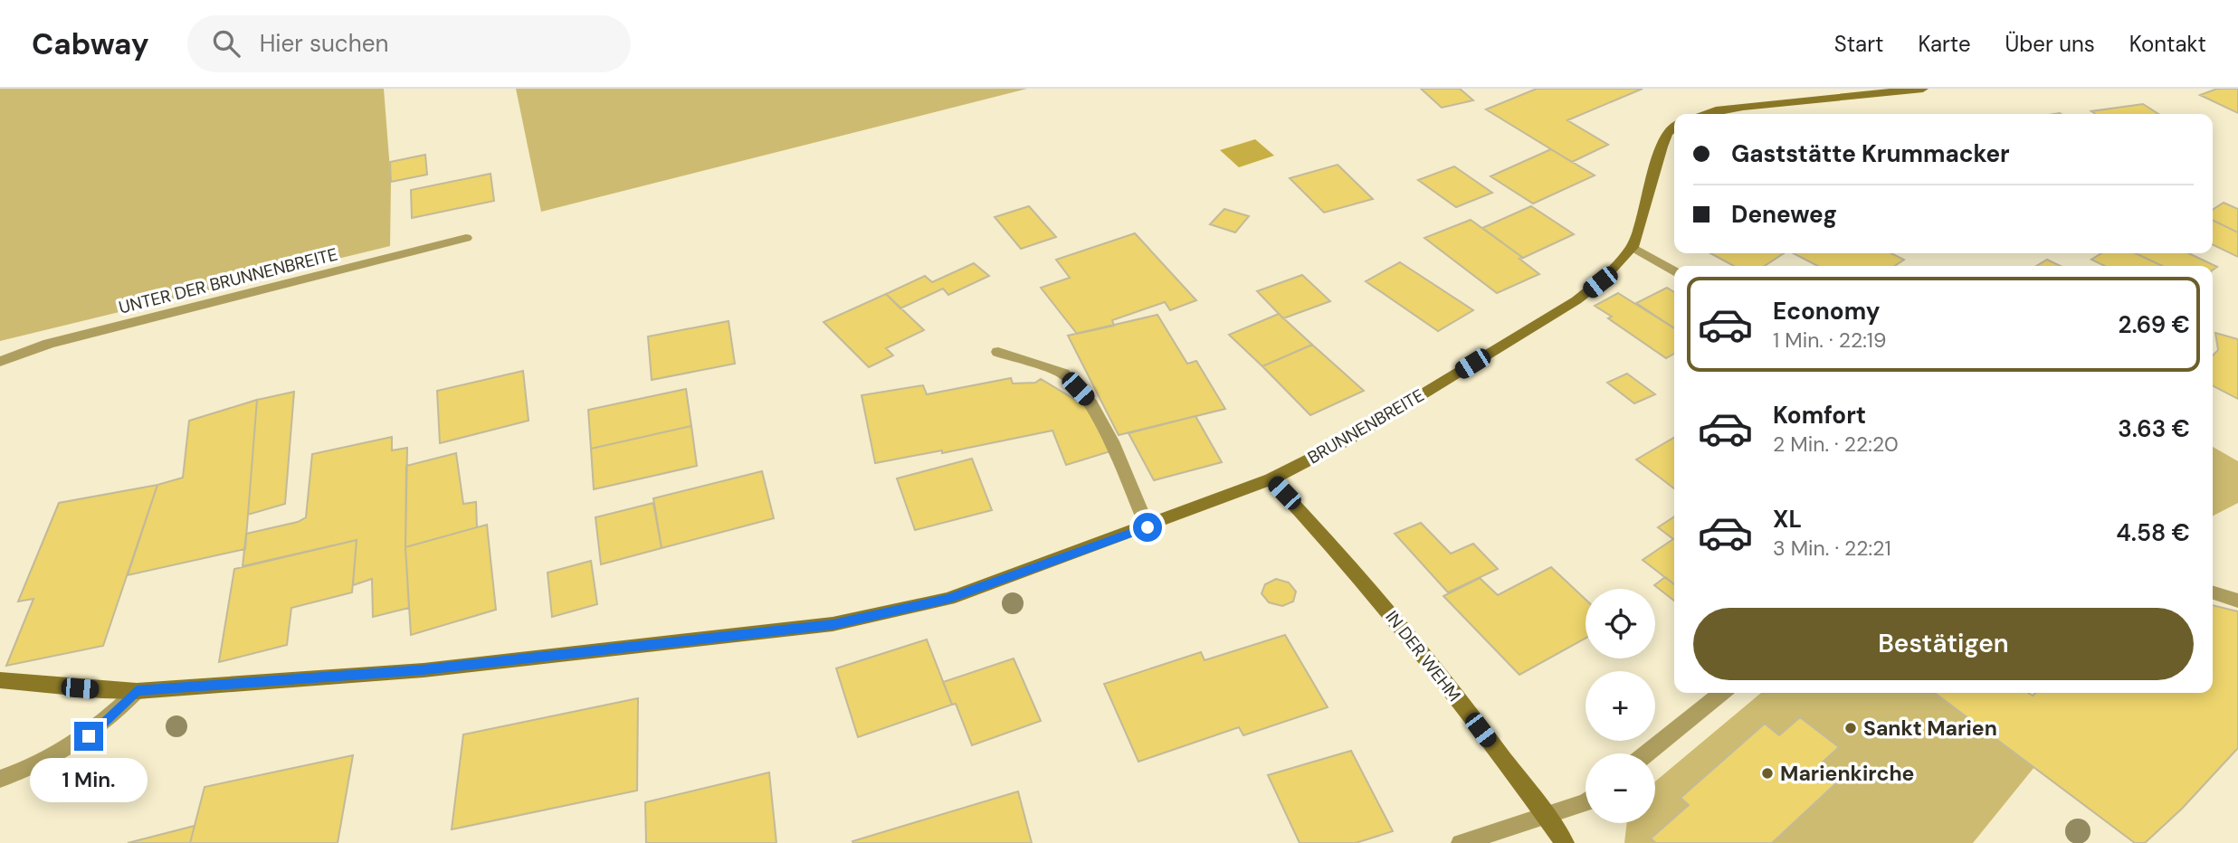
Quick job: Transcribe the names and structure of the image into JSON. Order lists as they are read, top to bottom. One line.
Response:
{"streets":{"street":["UNTER DER BRUNNENBREITE","BRUNNENBREITE","IN DER WEHM"]},"crossings":[["BRUNNENBREITE","IN DER WEHM"]],"places":["Sankt Marien","Marienkirche"],"page":{"header":"Cabway","search":"Hier suchen","nav":["Start","Karte","Über uns","Kontakt"],"banner":["Gaststätte Krummacker","Deneweg"],"list":[{"name":"Economy","note":"1 Min. · 22:19","value":"2.69 €"},{"name":"Komfort","note":"2 Min. · 22:20","value":"3.63 €"},{"name":"XL","note":"3 Min. · 22:21","value":"4.58 €"}],"map_buttons":["+","−"],"buttons":"Bestätigen","bubble":"1 Min."}}
